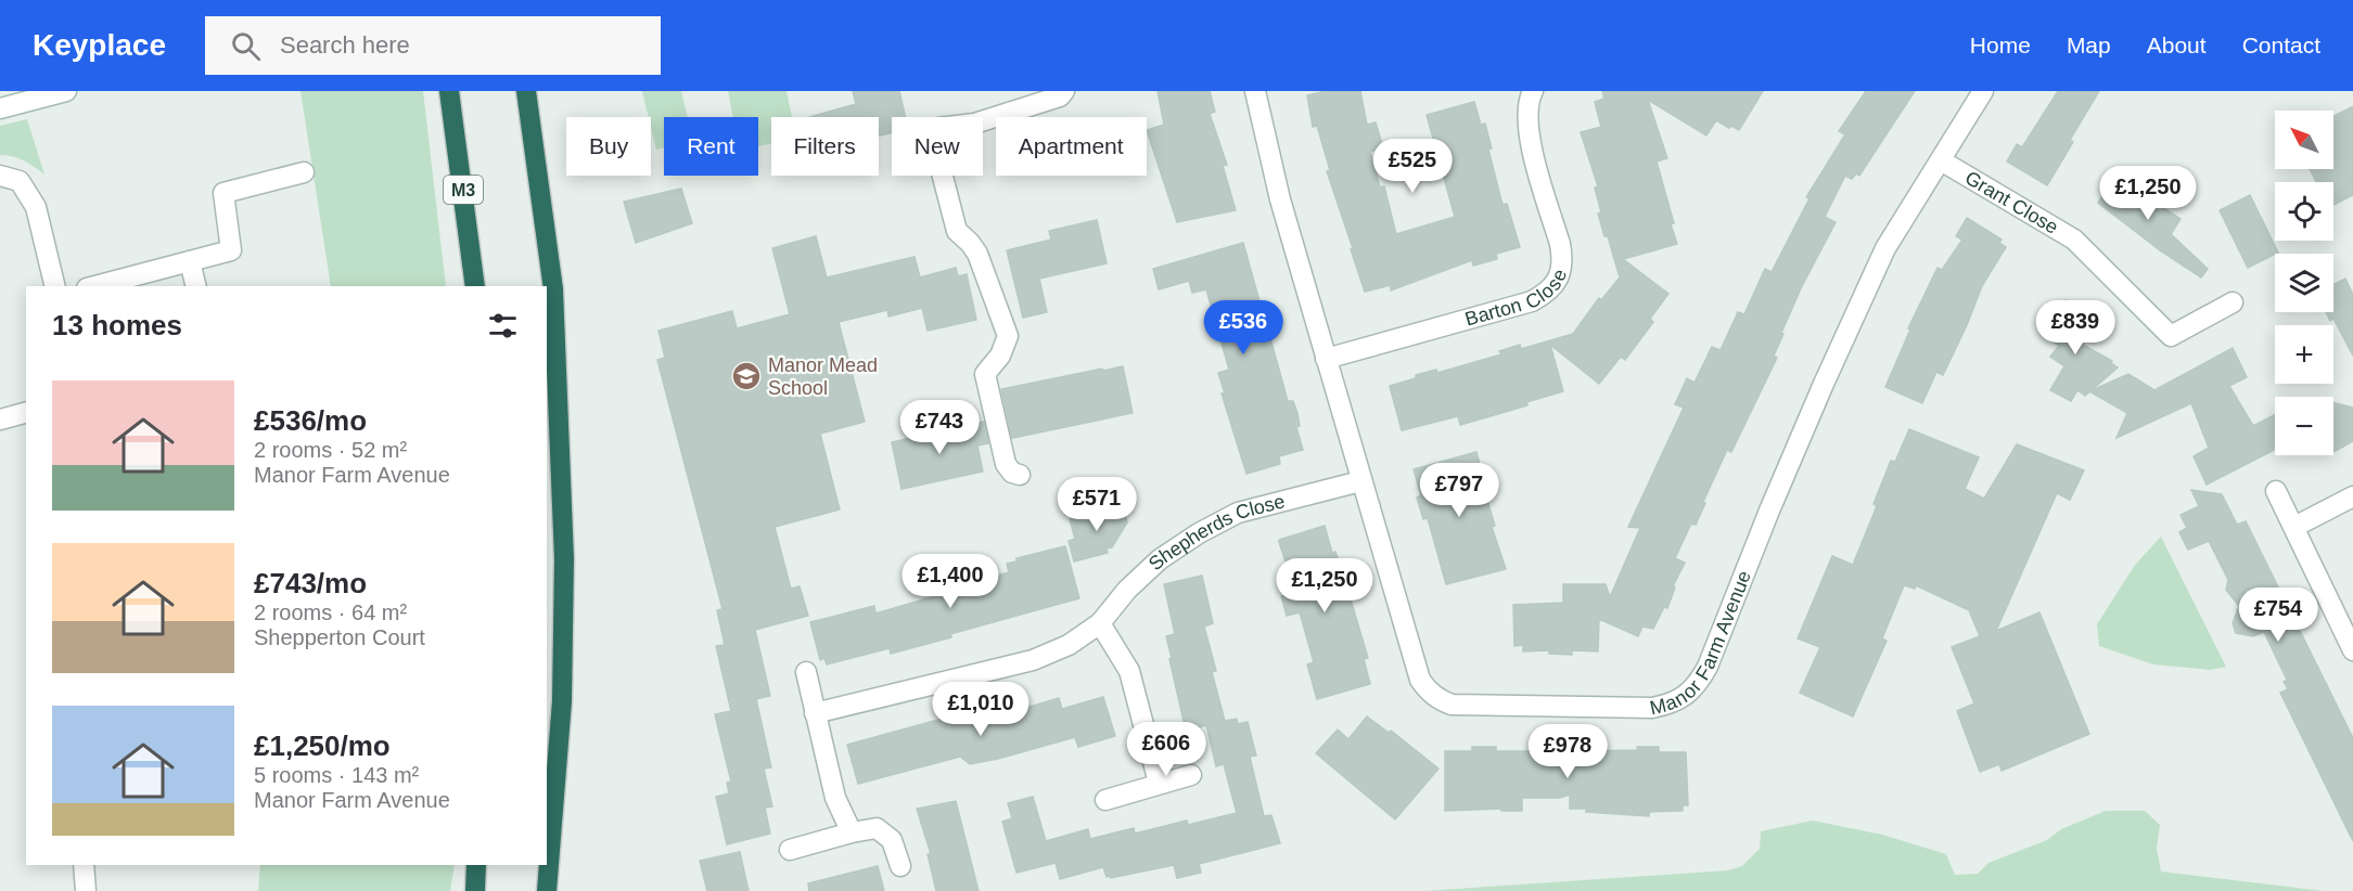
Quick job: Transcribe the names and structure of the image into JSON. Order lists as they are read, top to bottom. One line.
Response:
{"streets":{"highway":["M3"],"street":["Grant Close","Barton Close","Shepherds Close","Manor Farm Avenue"]},"crossings":[["Grant Close","Manor Farm Avenue"],["Barton Close","Manor Farm Avenue"],["Shepherds Close","Manor Farm Avenue"]],"places":{"school or university":["Manor Mead School"]},"north":"top left","page":{"header":"Keyplace","search":"Search here","nav":["Home","Map","About","Contact"],"map_buttons":["+","−"],"chip":["Buy","Rent","Filters","New","Apartment"],"price":["£525","£1,250","£536","£839","£743","£797","£571","£1,400","£1,250","£754","£1,010","£606","£978"],"heading":"13 homes","list":[{"name":"£536/mo","note":"2 rooms · 52 m² · Manor Farm Avenue"},{"name":"£743/mo","note":"2 rooms · 64 m² · Shepperton Court"},{"name":"£1,250/mo","note":"5 rooms · 143 m² · Manor Farm Avenue"}]}}
